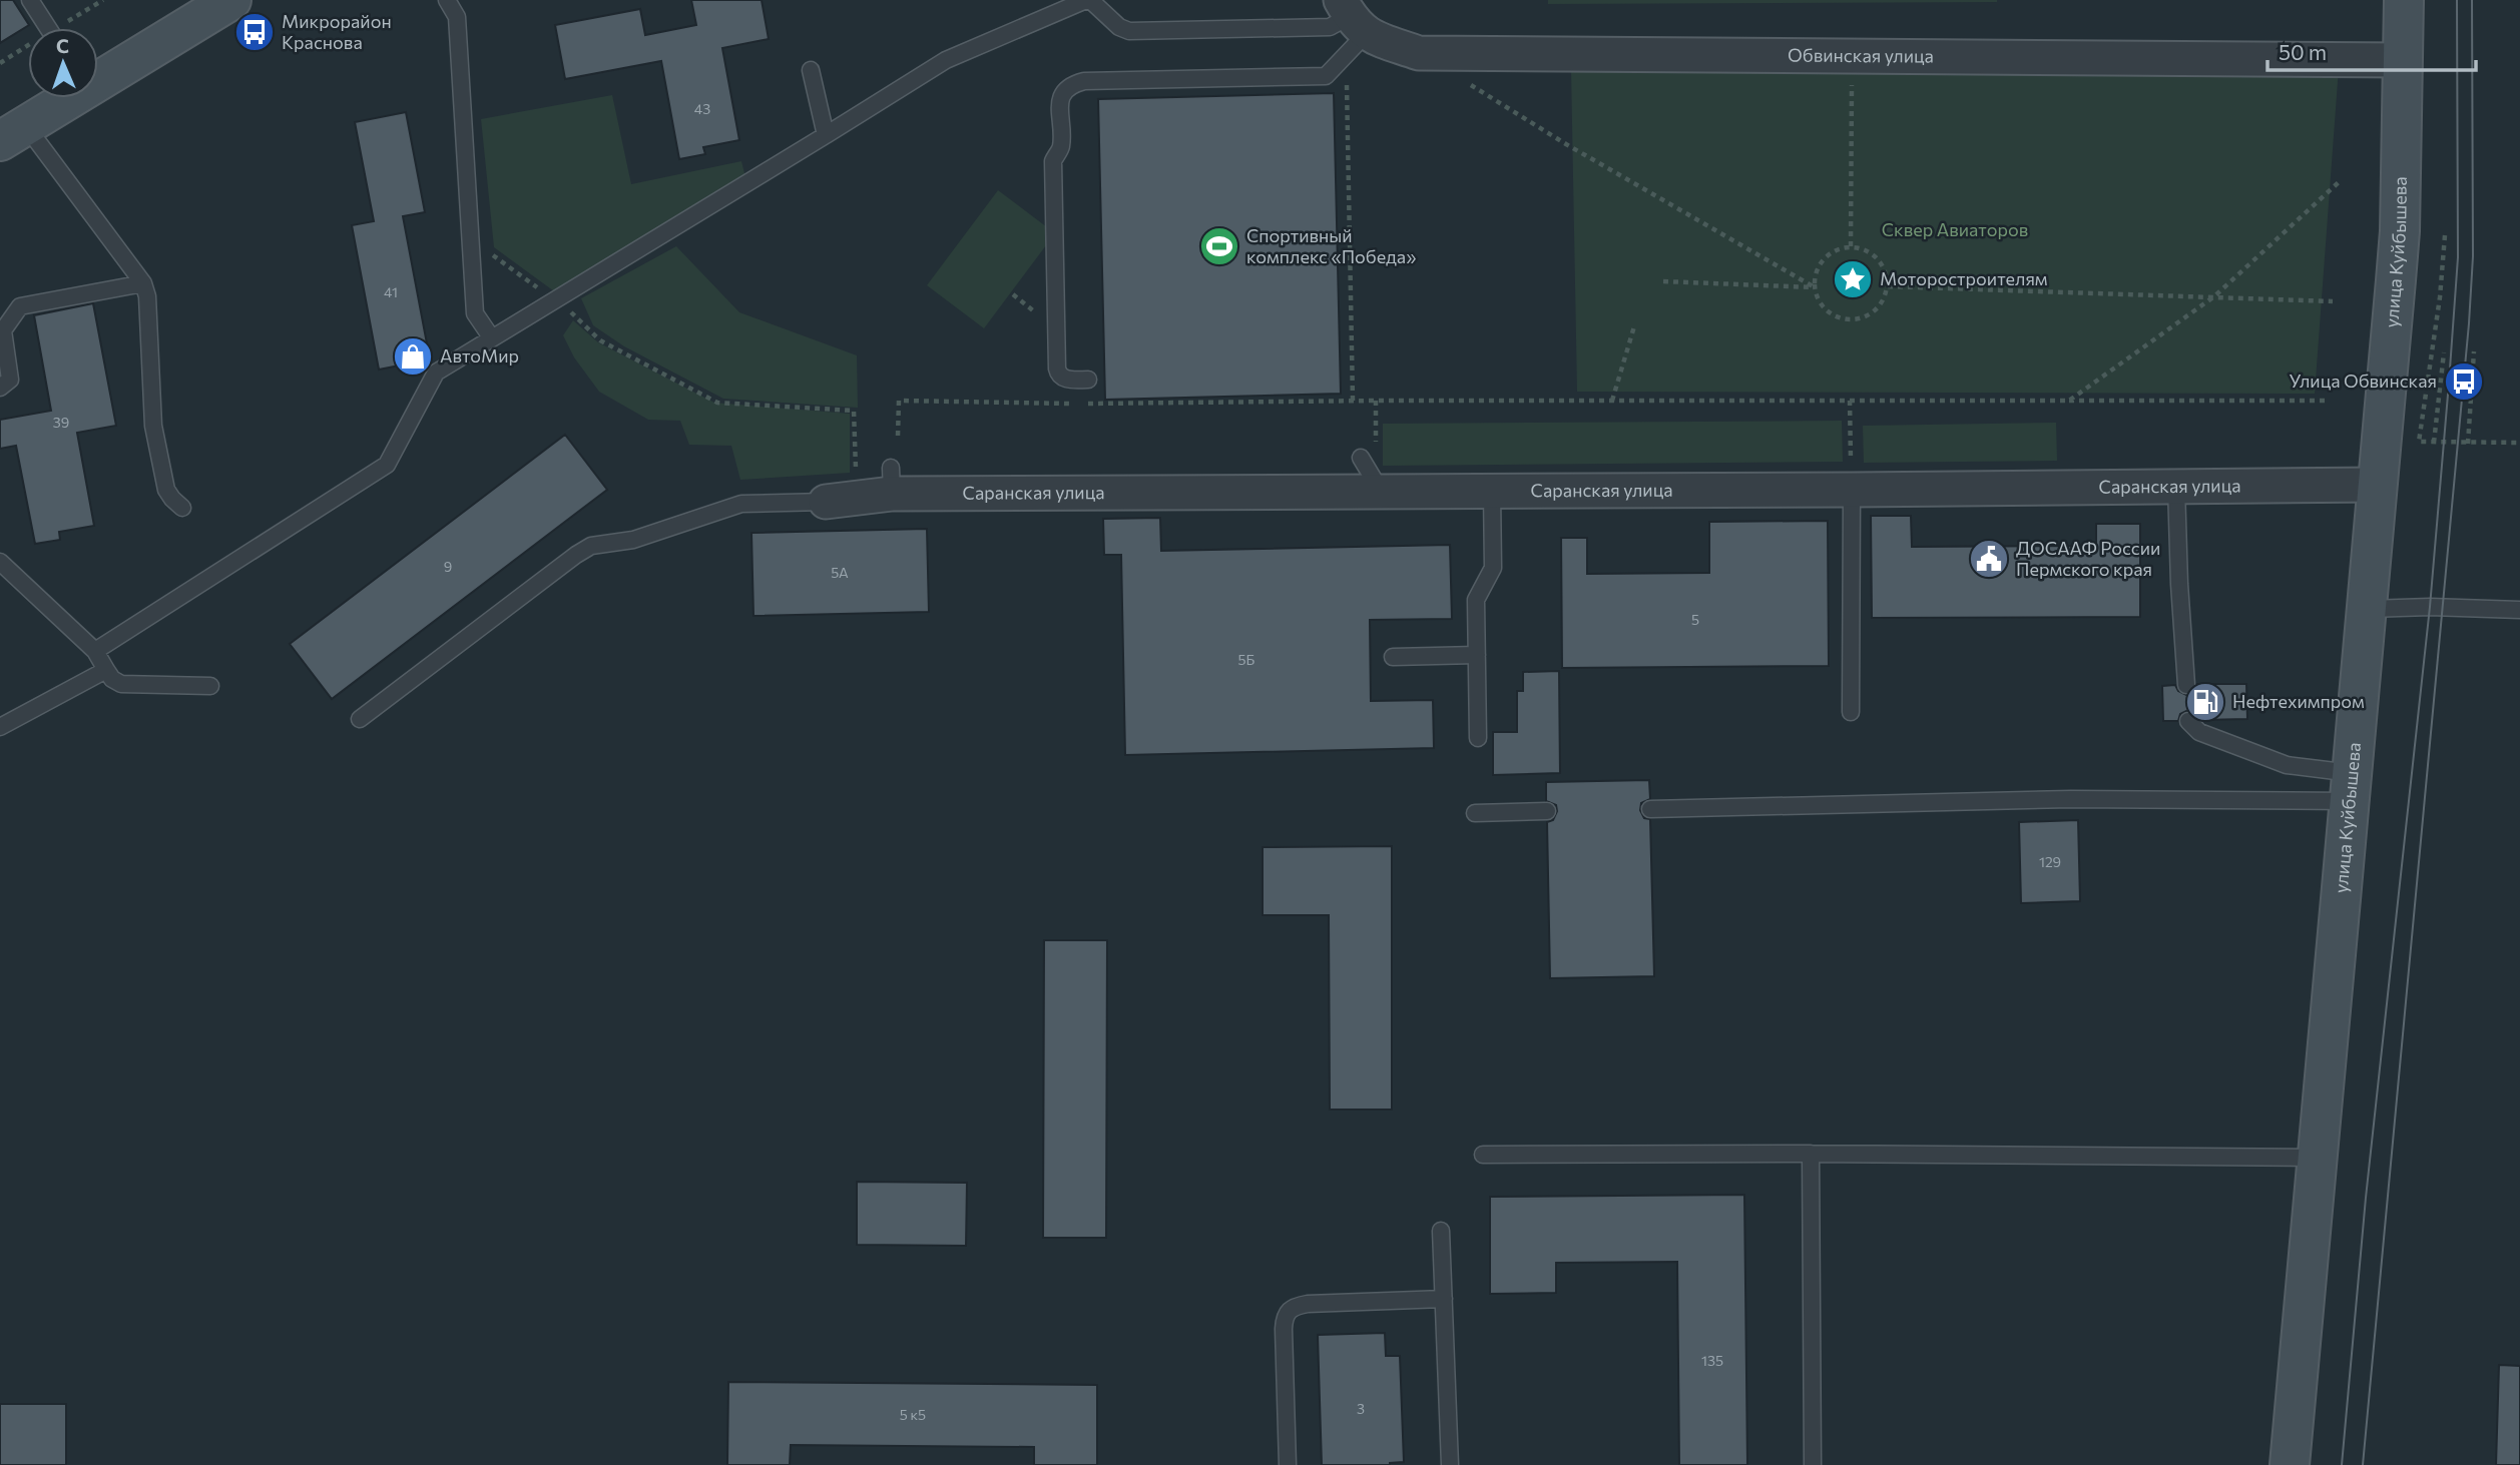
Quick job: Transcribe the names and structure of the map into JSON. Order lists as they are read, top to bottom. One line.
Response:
{"streets":{"main road":["улица Куйбышева"],"street":["Обвинская улица","Саранская улица"]},"crossings":[["Обвинская улица","улица Куйбышева"],["улица Куйбышева","Саранская улица"]],"parks":["Сквер Авиаторов"],"places":{"bus stop":["Микрорайон Краснова","Улица Обвинская"],"sports":["Спортивный комплекс «Победа»"],"place":["Моторостроителям"],"shop":["АвтоМир"],"public building":["ДОСААФ России Пермского края"],"fuel station":["Нефтехимпром"]},"house_numbers":["43","41","39","9","5А","5","5Б","129","135","3","5 к5"],"scale_bar":"50 m","north":"top"}
